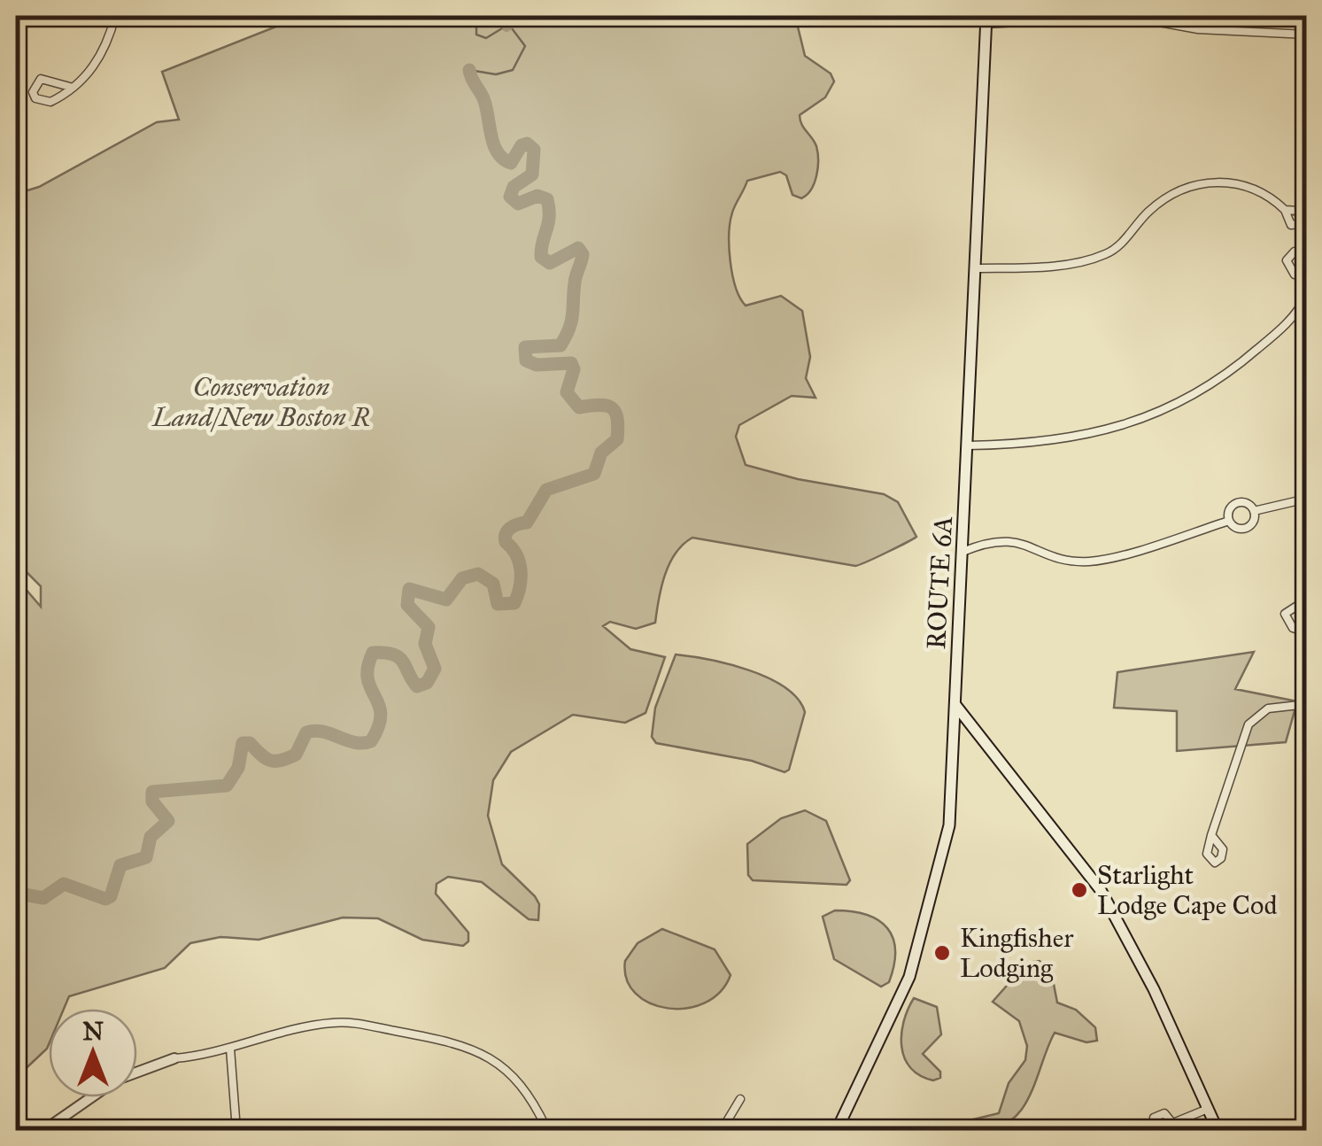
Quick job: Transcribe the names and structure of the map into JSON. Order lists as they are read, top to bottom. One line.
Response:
{"streets":{"main road":["ROUTE 6A"]},"parks":["Conservation Land/New Boston R"],"places":["Starlight Lodge Cape Cod","Kingfisher Lodging"],"north":"top"}
